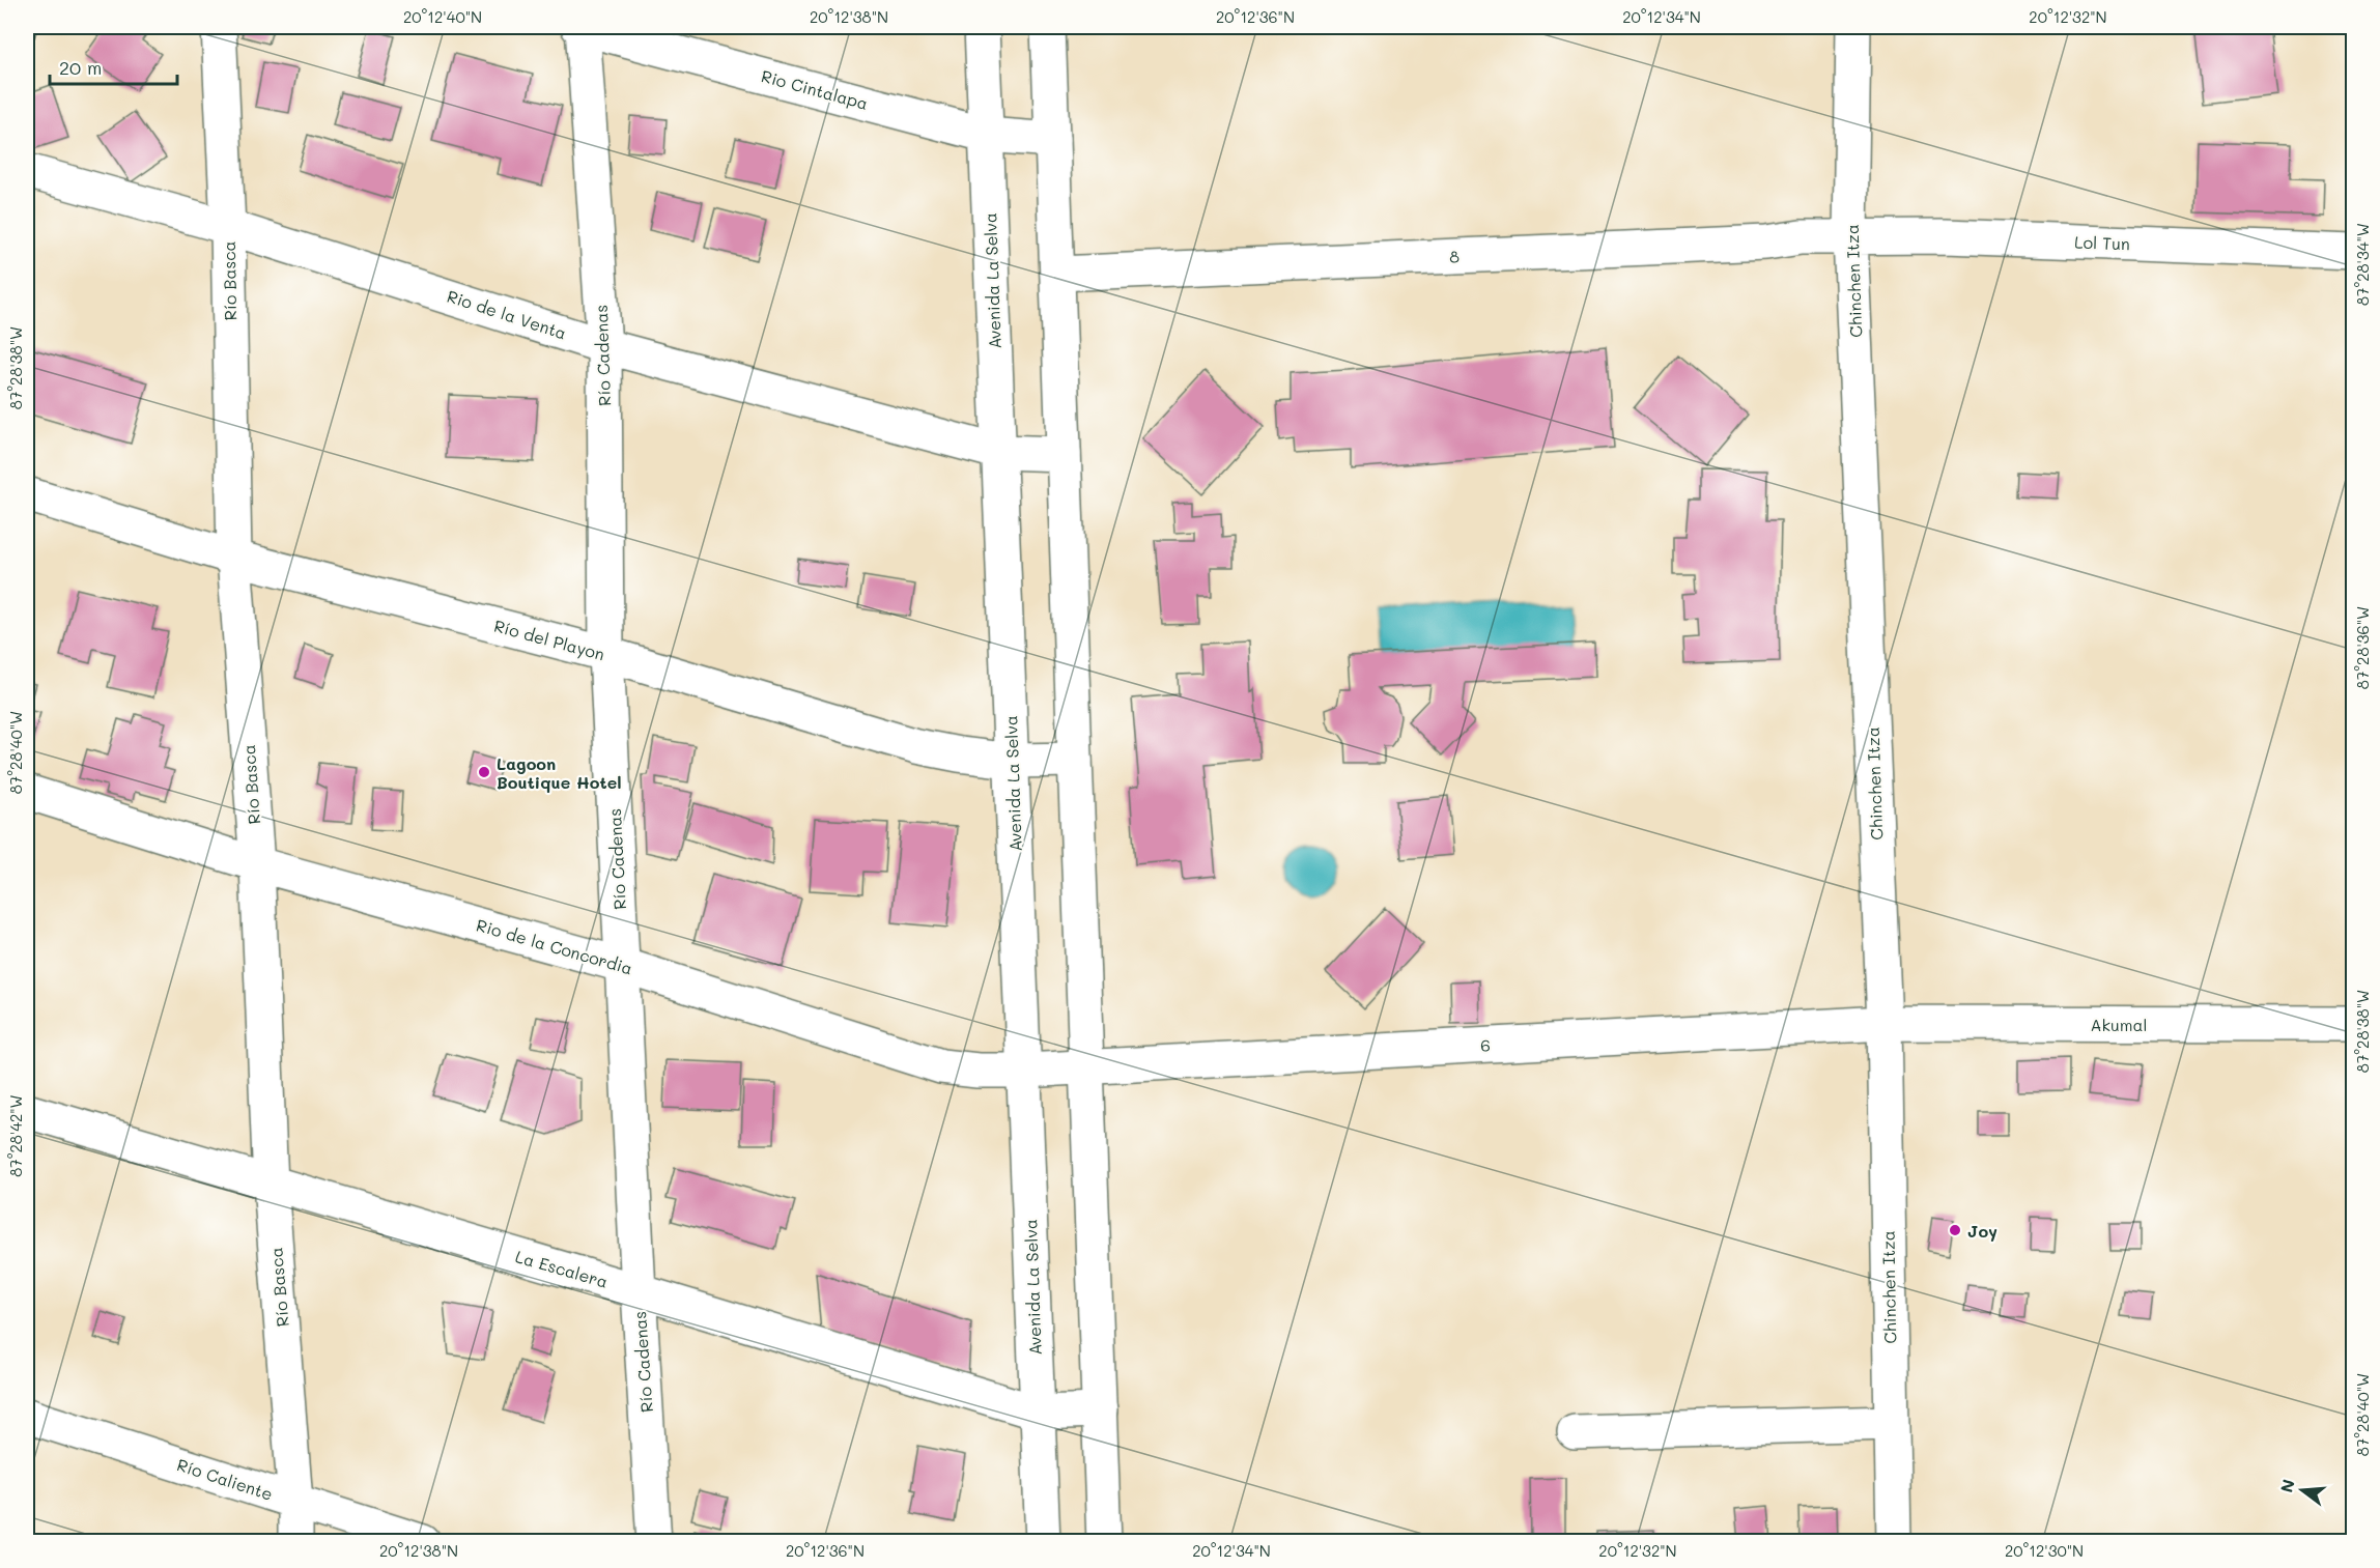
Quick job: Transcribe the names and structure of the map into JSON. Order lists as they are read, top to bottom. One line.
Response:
{"streets":{"street":["Rio Cintalapa","Lol Tun","8","Río Basca","Avenida La Selva","Chinchen Itza","Rio de la Venta","Río Cadenas","Río del Playon","Rio de la Concordia","Akumal","6","La Escalera","Río Caliente"]},"crossings":[["Rio Cintalapa","Avenida La Selva"],["Rio Cintalapa","Río Cadenas"],["Lol Tun","8"],["Lol Tun","Chinchen Itza"],["8","Chinchen Itza"],["Río Basca","Rio de la Venta"],["Río Basca","Río del Playon"],["Río Basca","Rio de la Concordia"],["Río Basca","La Escalera"],["Río Basca","Río Caliente"],["Avenida La Selva","Rio de la Venta"],["Avenida La Selva","Río del Playon"],["Avenida La Selva","Rio de la Concordia"],["Avenida La Selva","La Escalera"],["Chinchen Itza","Akumal"],["Chinchen Itza","6"],["Rio de la Venta","Río Cadenas"],["Río Cadenas","Río del Playon"],["Río Cadenas","Rio de la Concordia"],["Río Cadenas","La Escalera"],["Rio de la Concordia","6"],["Akumal","6"]],"places":["Lagoon Boutique Hotel","Joy"],"scale_bar":"20 m","north":"left","coordinates":["20°12'40\"N","20°12'38\"N","20°12'36\"N","20°12'34\"N","20°12'32\"N","87°28'34\"W","87°28'38\"W","87°28'36\"W","87°28'40\"W","87°28'42\"W","20°12'30\"N"]}
